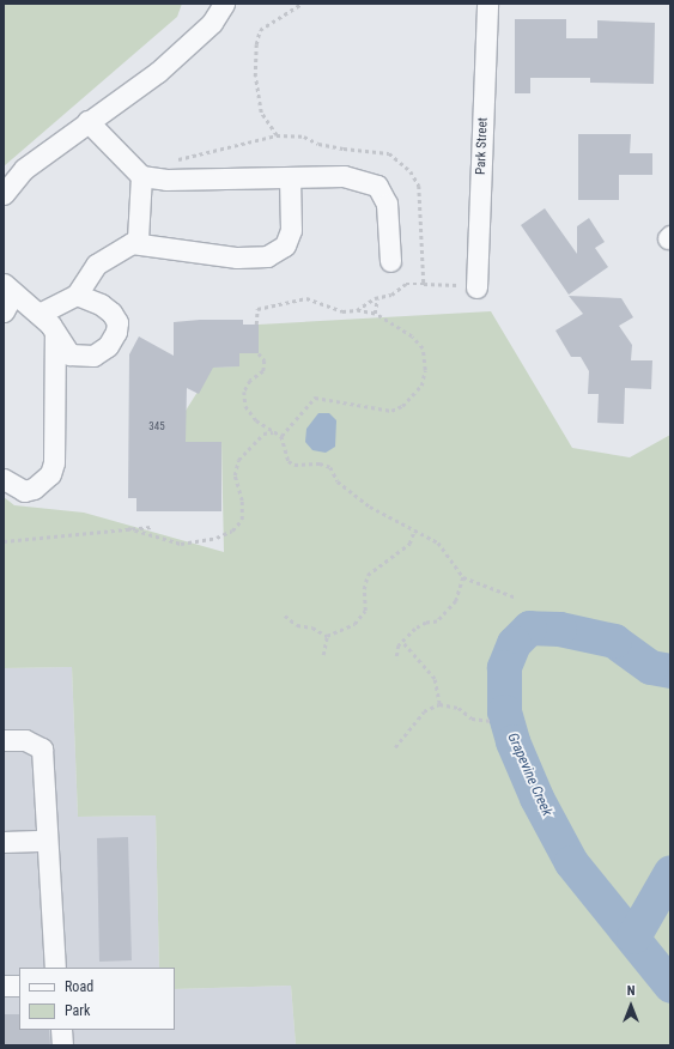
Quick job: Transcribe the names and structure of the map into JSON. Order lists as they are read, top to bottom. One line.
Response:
{"streets":{"street":["Park Street"]},"water":["Grapevine Creek"],"house_numbers":["345"],"legend":["Road","Park"],"north":"top"}
